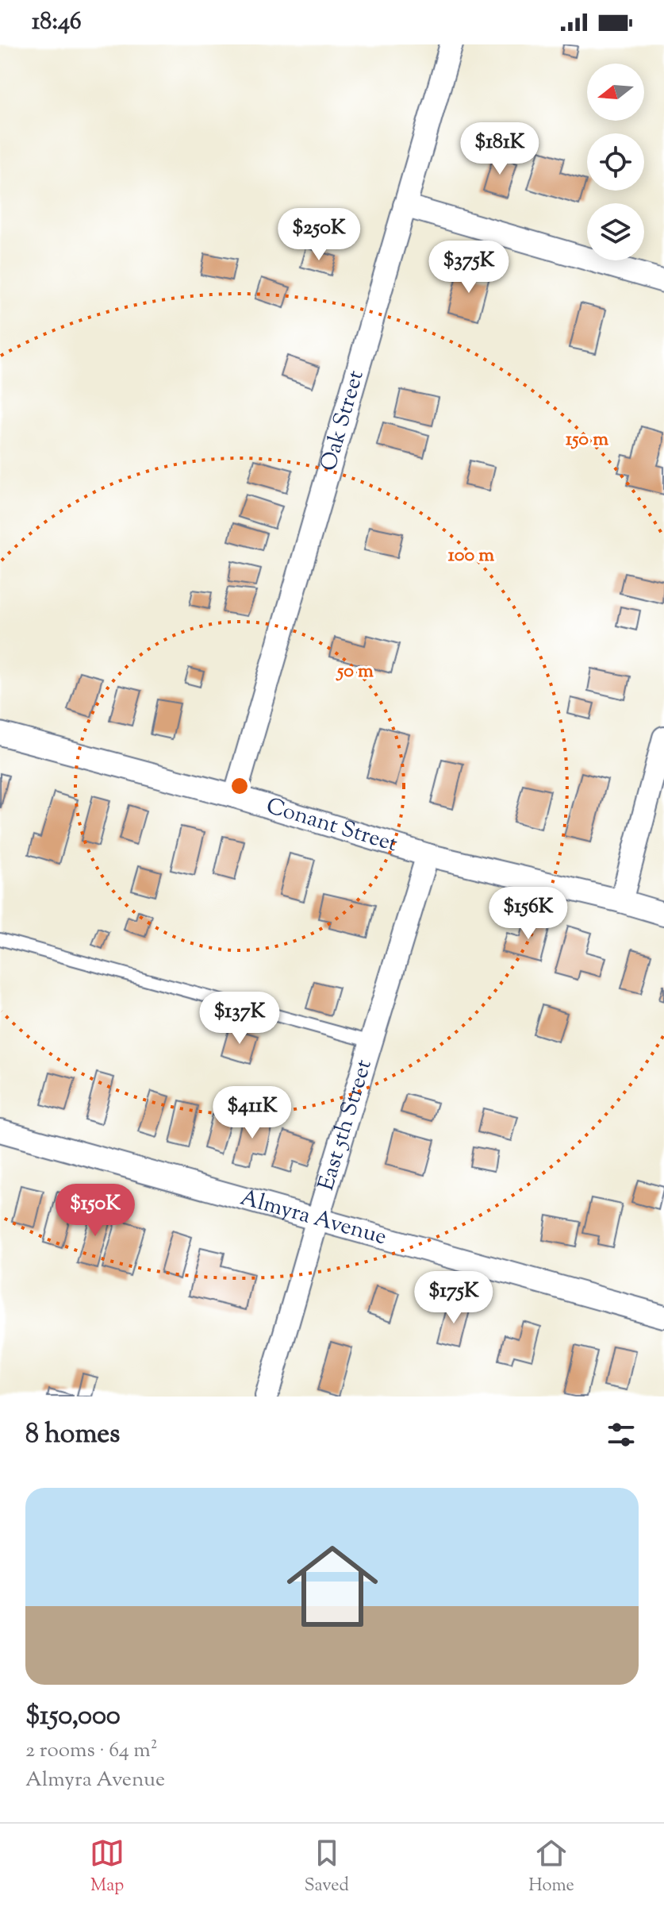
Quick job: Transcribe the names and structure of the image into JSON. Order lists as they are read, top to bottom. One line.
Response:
{"streets":{"street":["Oak Street","Conant Street","East 5th Street","Almyra Avenue"]},"crossings":[["Oak Street","Conant Street"],["Conant Street","East 5th Street"],["East 5th Street","Almyra Avenue"]],"north":"left","page":{"status":"18:46","price":["$181K","$250K","$375K","$156K","$137K","$411K","$150K","$175K"],"heading":"8 homes","list":[{"name":"$150,000","note":"2 rooms · 64 m² · Almyra Avenue"}],"tabs":["Map","Saved","Home"]},"rings":["150 m","100 m","50 m"]}
